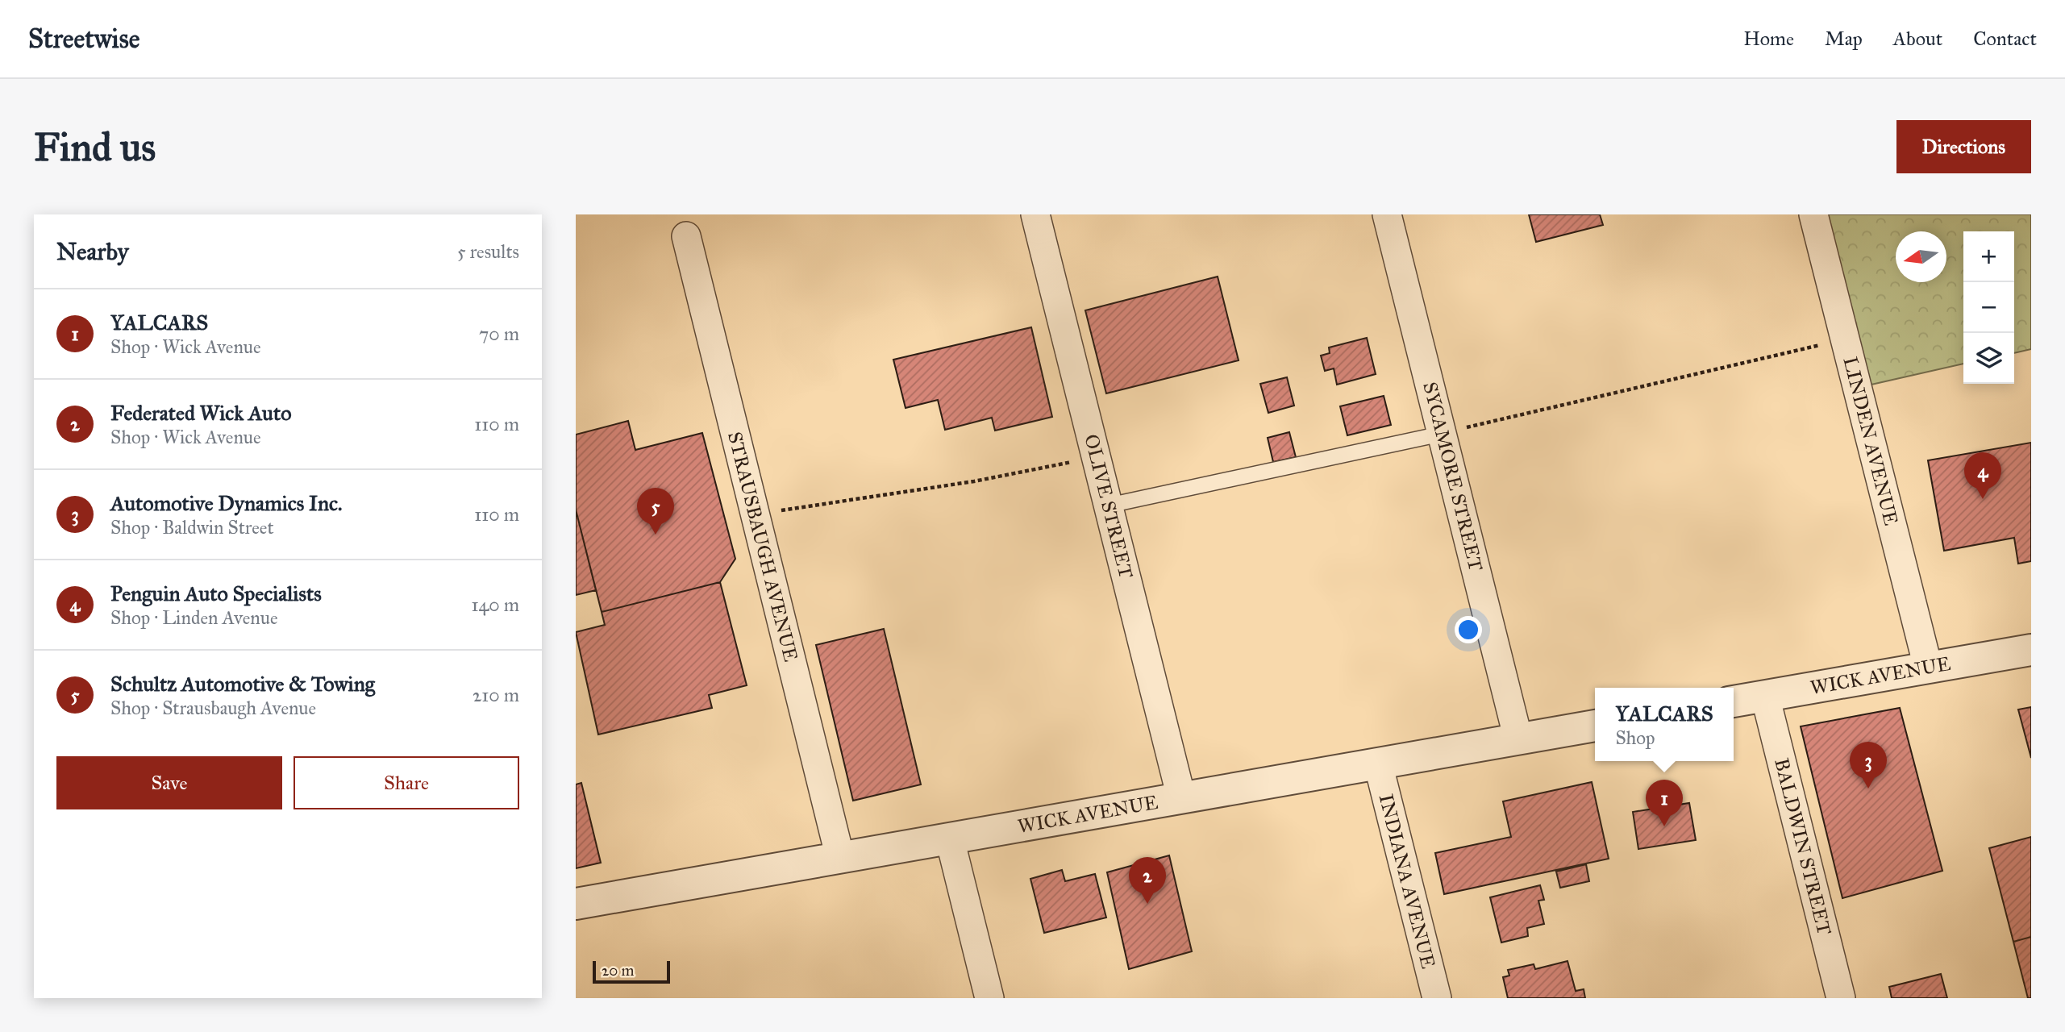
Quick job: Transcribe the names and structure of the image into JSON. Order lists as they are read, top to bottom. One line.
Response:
{"streets":{"street":["LINDEN AVENUE","SYCAMORE STREET","OLIVE STREET","STRAUSBAUGH AVENUE","WICK AVENUE","BALDWIN STREET","INDIANA AVENUE"]},"crossings":[["LINDEN AVENUE","WICK AVENUE"],["SYCAMORE STREET","WICK AVENUE"],["OLIVE STREET","WICK AVENUE"],["STRAUSBAUGH AVENUE","WICK AVENUE"],["WICK AVENUE","BALDWIN STREET"],["WICK AVENUE","INDIANA AVENUE"]],"scale_bar":"20 m","north":"left","page":{"header":"Streetwise","nav":["Home","Map","About","Contact"],"buttons":["Directions",["Save","Share"]],"title":"Find us","heading":["Nearby","5 results"],"map_buttons":["+","−"],"list":[{"mark":"1","name":"YALCARS","note":"Shop · Wick Avenue","value":"70 m"},{"mark":"2","name":"Federated Wick Auto","note":"Shop · Wick Avenue","value":"110 m"},{"mark":"3","name":"Automotive Dynamics Inc.","note":"Shop · Baldwin Street","value":"110 m"},{"mark":"4","name":"Penguin Auto Specialists","note":"Shop · Linden Avenue","value":"140 m"},{"mark":"5","name":"Schultz Automotive & Towing","note":"Shop · Strausbaugh Avenue","value":"210 m"}],"pins":["4","5","3","1","2"],"popup":["YALCARS","Shop"],"scale":"20 m"}}
